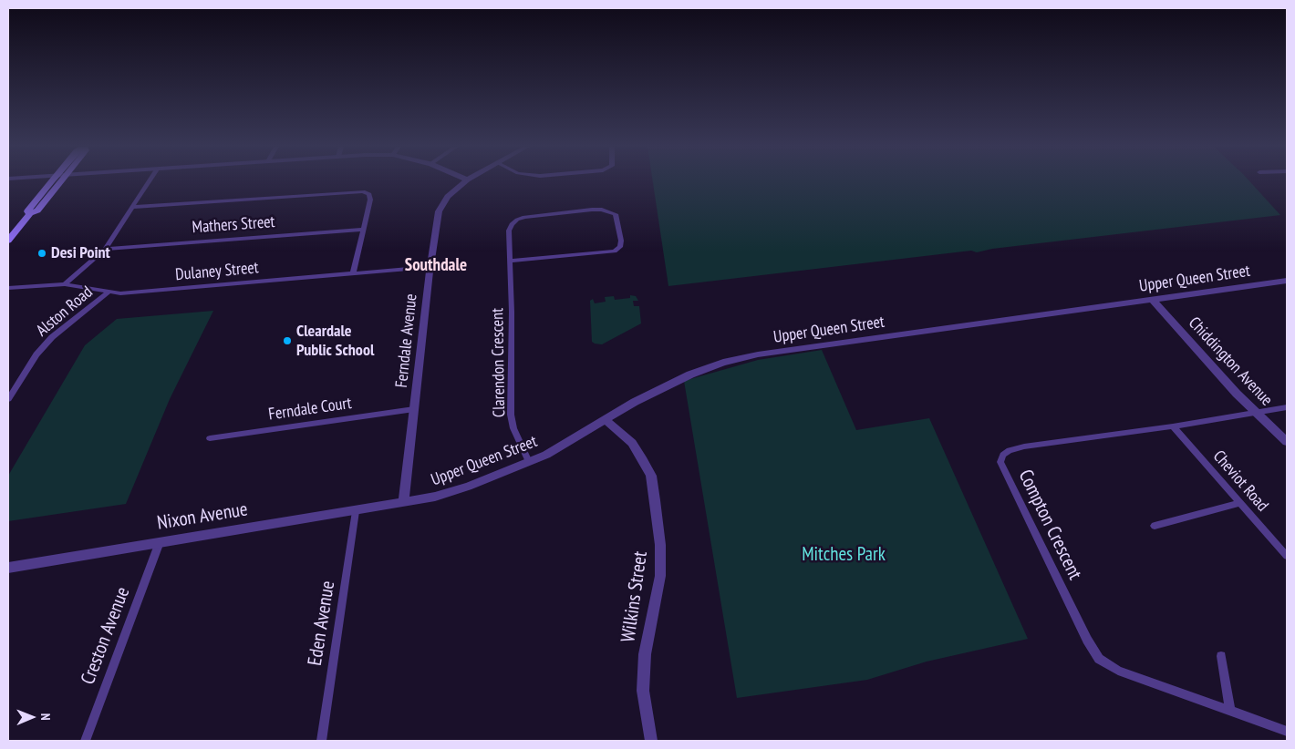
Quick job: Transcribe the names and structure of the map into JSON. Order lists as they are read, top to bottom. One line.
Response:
{"streets":{"street":["Mathers Street","Dulaney Street","Upper Queen Street","Alston Road","Ferndale Avenue","Chiddington Avenue","Clarendon Crescent","Ferndale Court","Cheviot Road","Nixon Avenue","Compton Crescent","Wilkins Street","Eden Avenue","Creston Avenue"]},"crossings":[["Dulaney Street","Alston Road"],["Dulaney Street","Ferndale Avenue"],["Upper Queen Street","Ferndale Avenue"],["Upper Queen Street","Chiddington Avenue"],["Upper Queen Street","Clarendon Crescent"],["Upper Queen Street","Nixon Avenue"],["Upper Queen Street","Wilkins Street"],["Ferndale Avenue","Ferndale Court"],["Ferndale Avenue","Nixon Avenue"],["Chiddington Avenue","Compton Crescent"],["Cheviot Road","Compton Crescent"],["Nixon Avenue","Eden Avenue"],["Nixon Avenue","Creston Avenue"]],"districts":["Southdale"],"parks":["Mitches Park"],"places":["Desi Point","Cleardale Public School"],"north":"right"}
